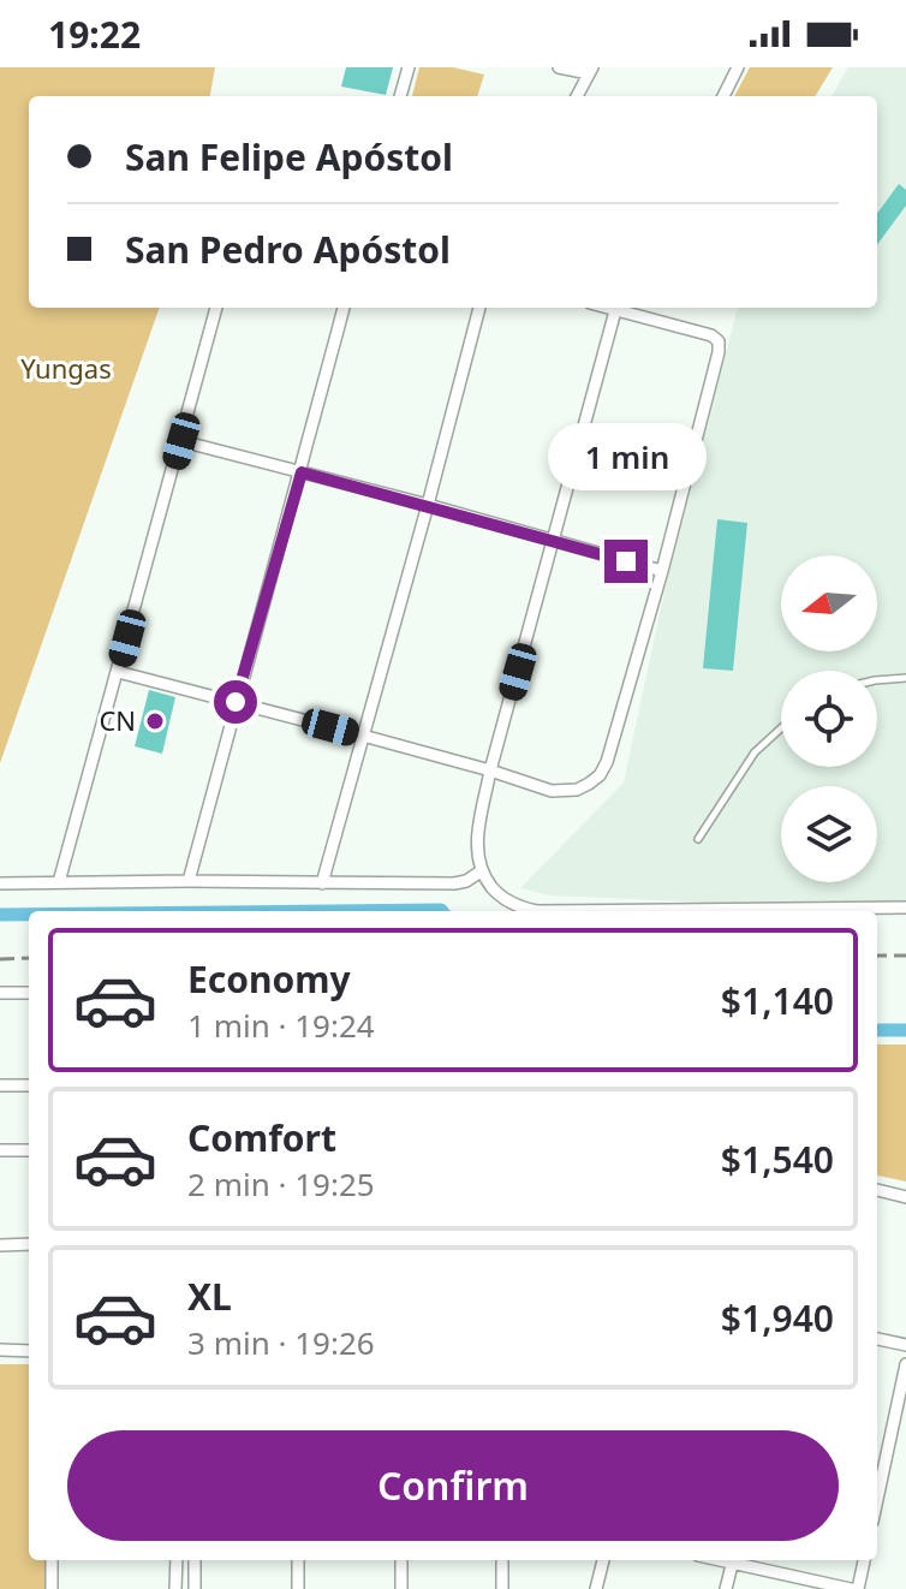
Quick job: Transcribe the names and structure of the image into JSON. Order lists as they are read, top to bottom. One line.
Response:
{"parks":["Yungas"],"places":["CN"],"north":"left","page":{"status":"19:22","banner":["San Felipe Apóstol","San Pedro Apóstol"],"bubble":"1 min","list":[{"name":"Economy","note":"1 min · 19:24","value":"$1,140"},{"name":"Comfort","note":"2 min · 19:25","value":"$1,540"},{"name":"XL","note":"3 min · 19:26","value":"$1,940"}],"buttons":"Confirm"}}
